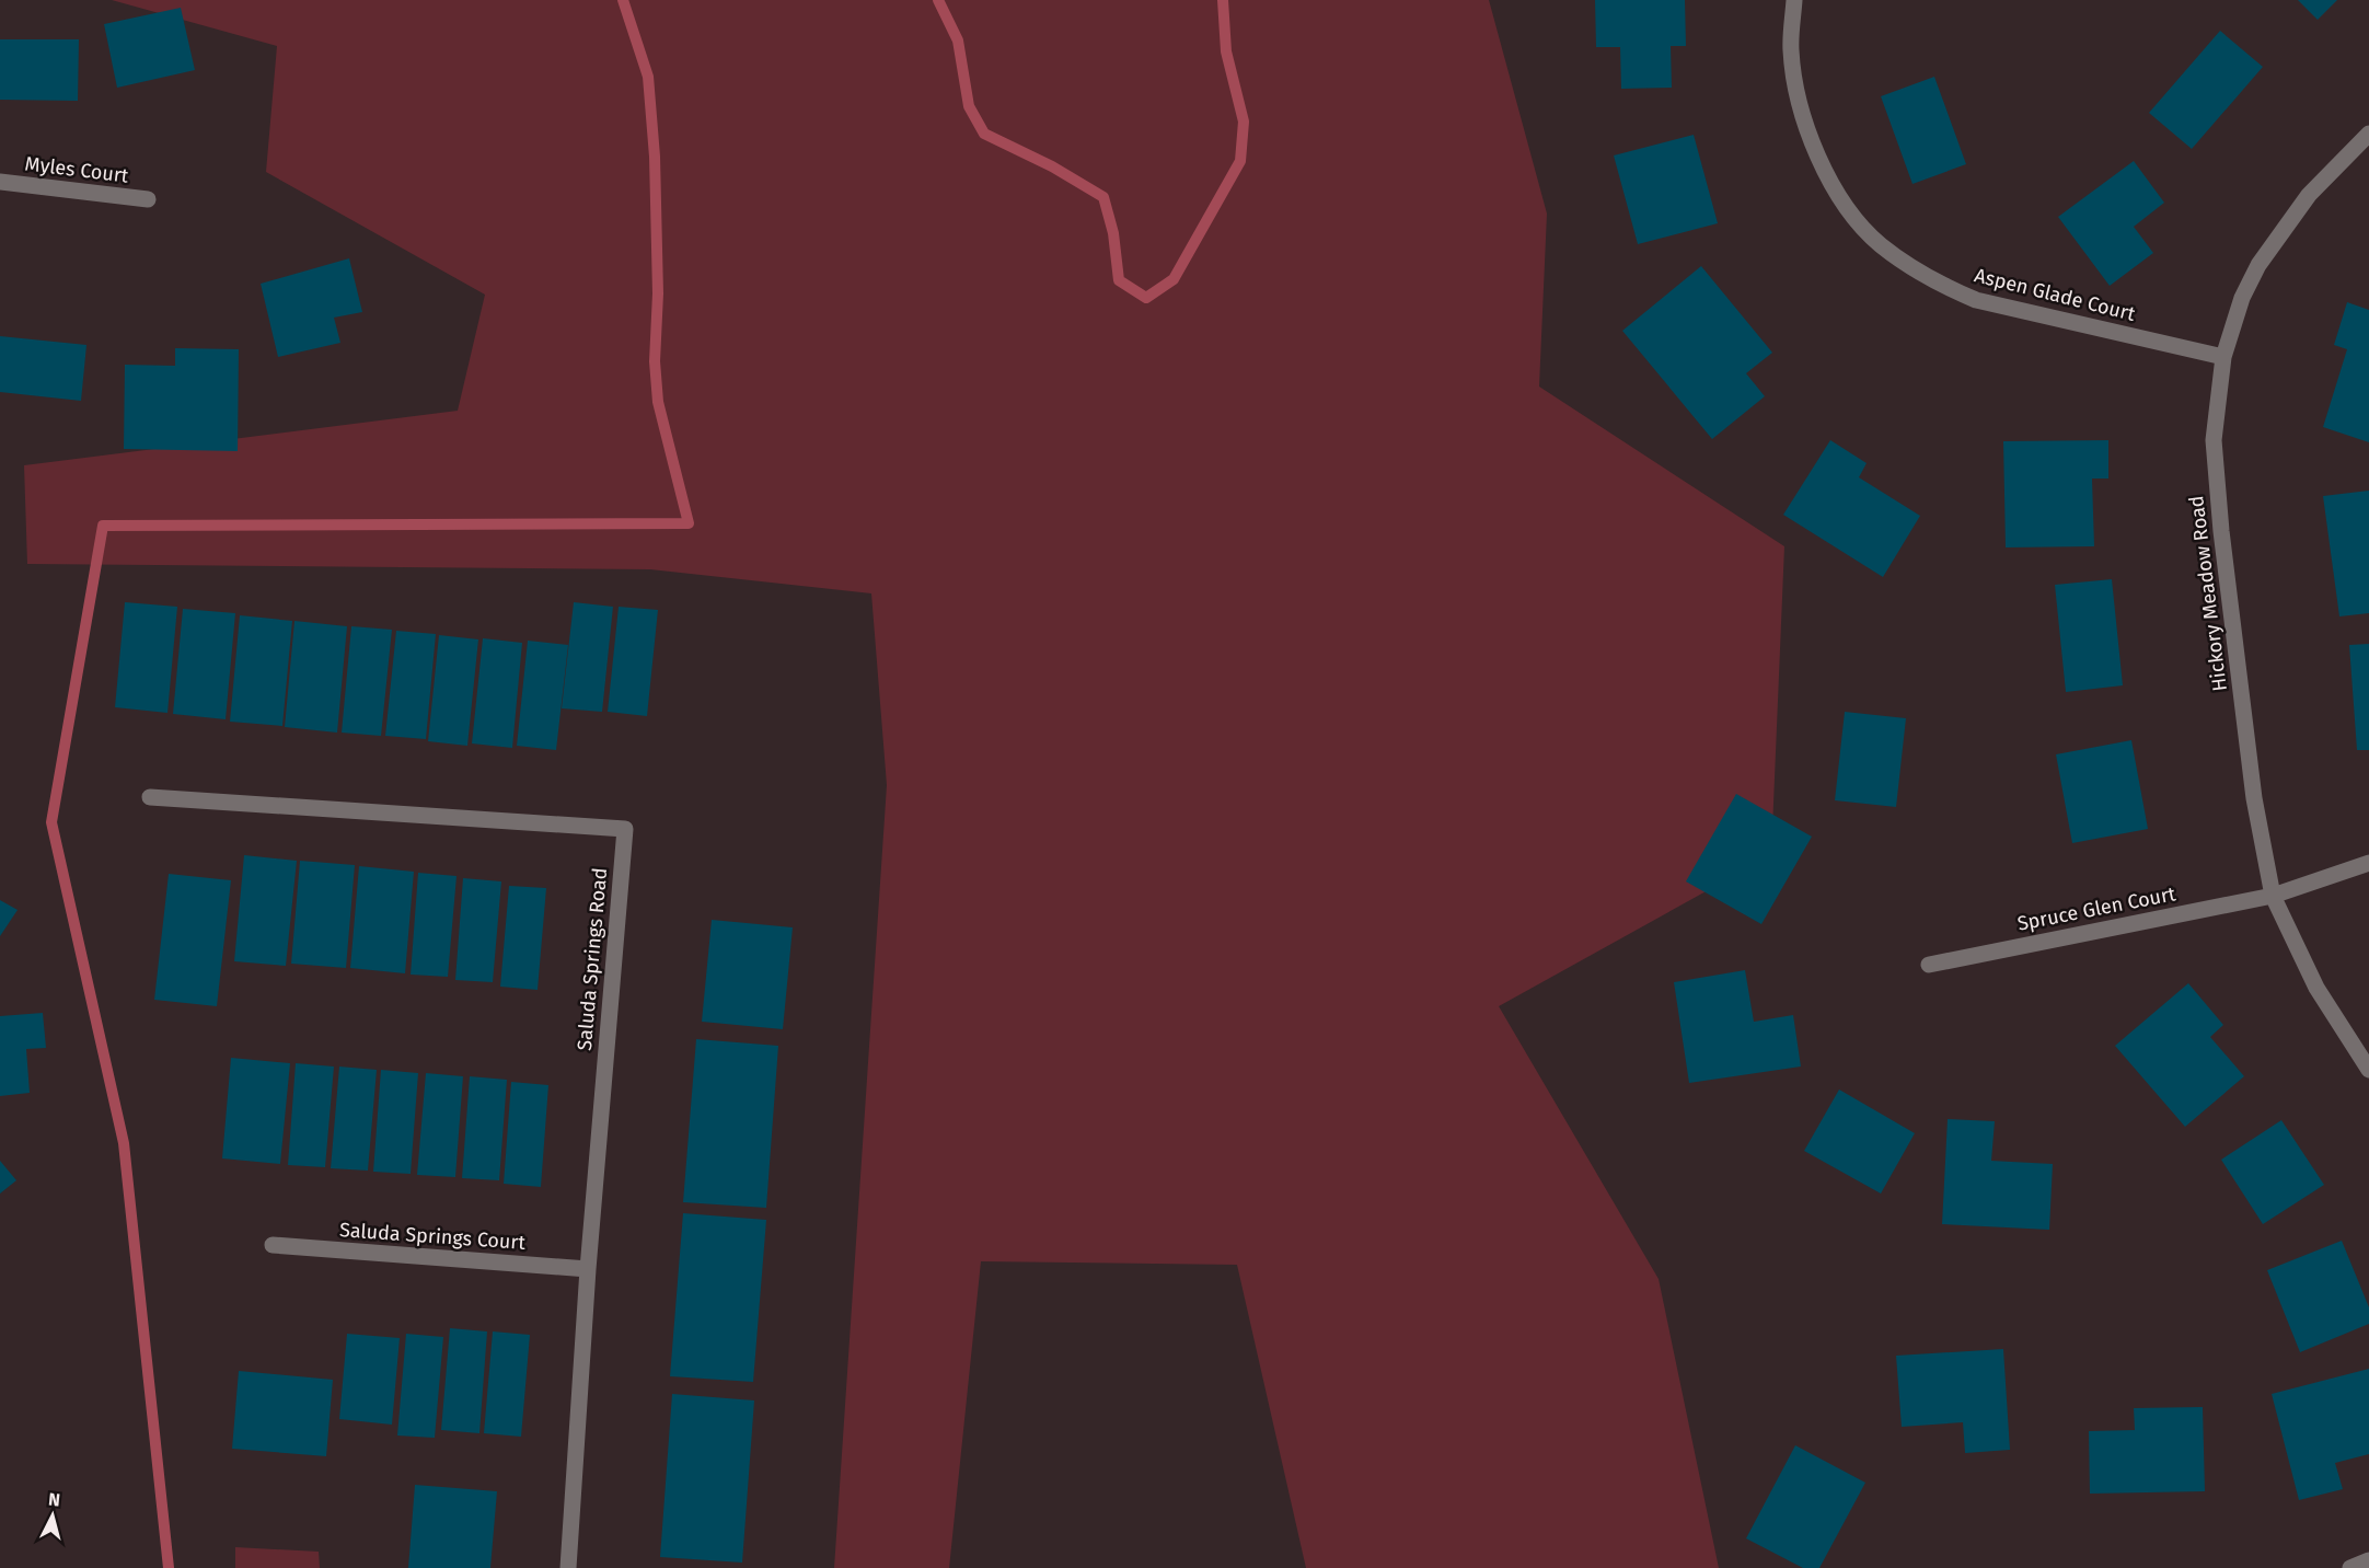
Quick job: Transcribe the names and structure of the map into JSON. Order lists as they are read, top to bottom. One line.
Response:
{"streets":{"street":["Myles Court","Aspen Glade Court","Hickory Meadow Road","Spruce Glen Court","Saluda Springs Road","Saluda Springs Court"]},"crossings":[["Aspen Glade Court","Hickory Meadow Road"],["Hickory Meadow Road","Spruce Glen Court"],["Saluda Springs Road","Saluda Springs Court"]],"north":"top"}
